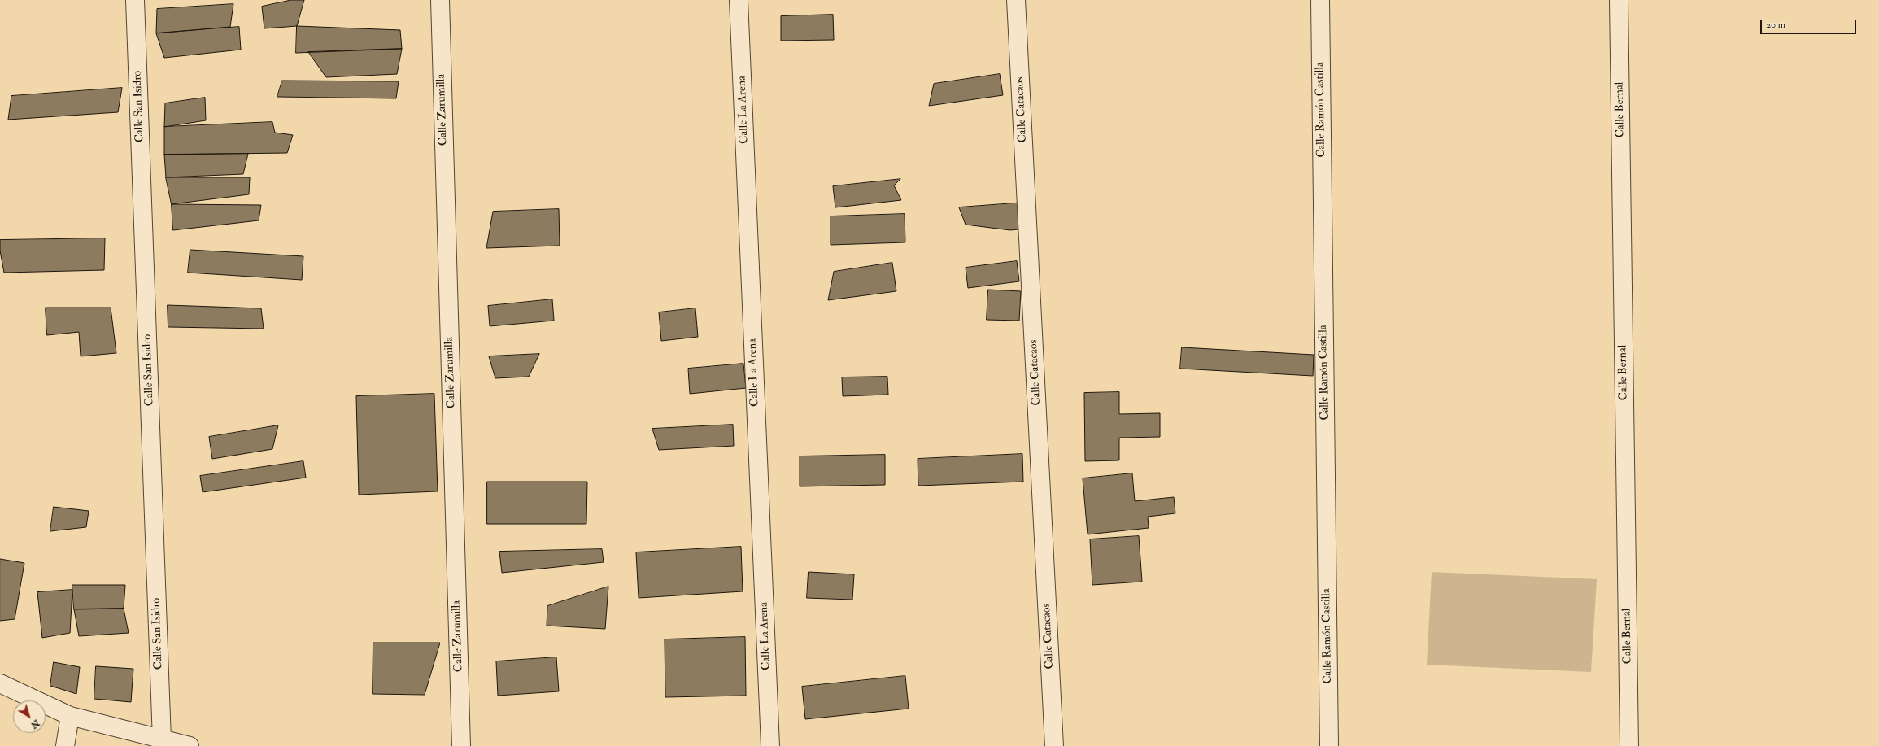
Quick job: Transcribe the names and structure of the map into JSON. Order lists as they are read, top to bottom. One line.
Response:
{"streets":{"street":["Calle San Isidro","Calle Zarumilla","Calle La Arena","Calle Catacaos","Calle Ramón Castilla","Calle Bernal"]},"scale_bar":"20 m","north":"bottom right"}
